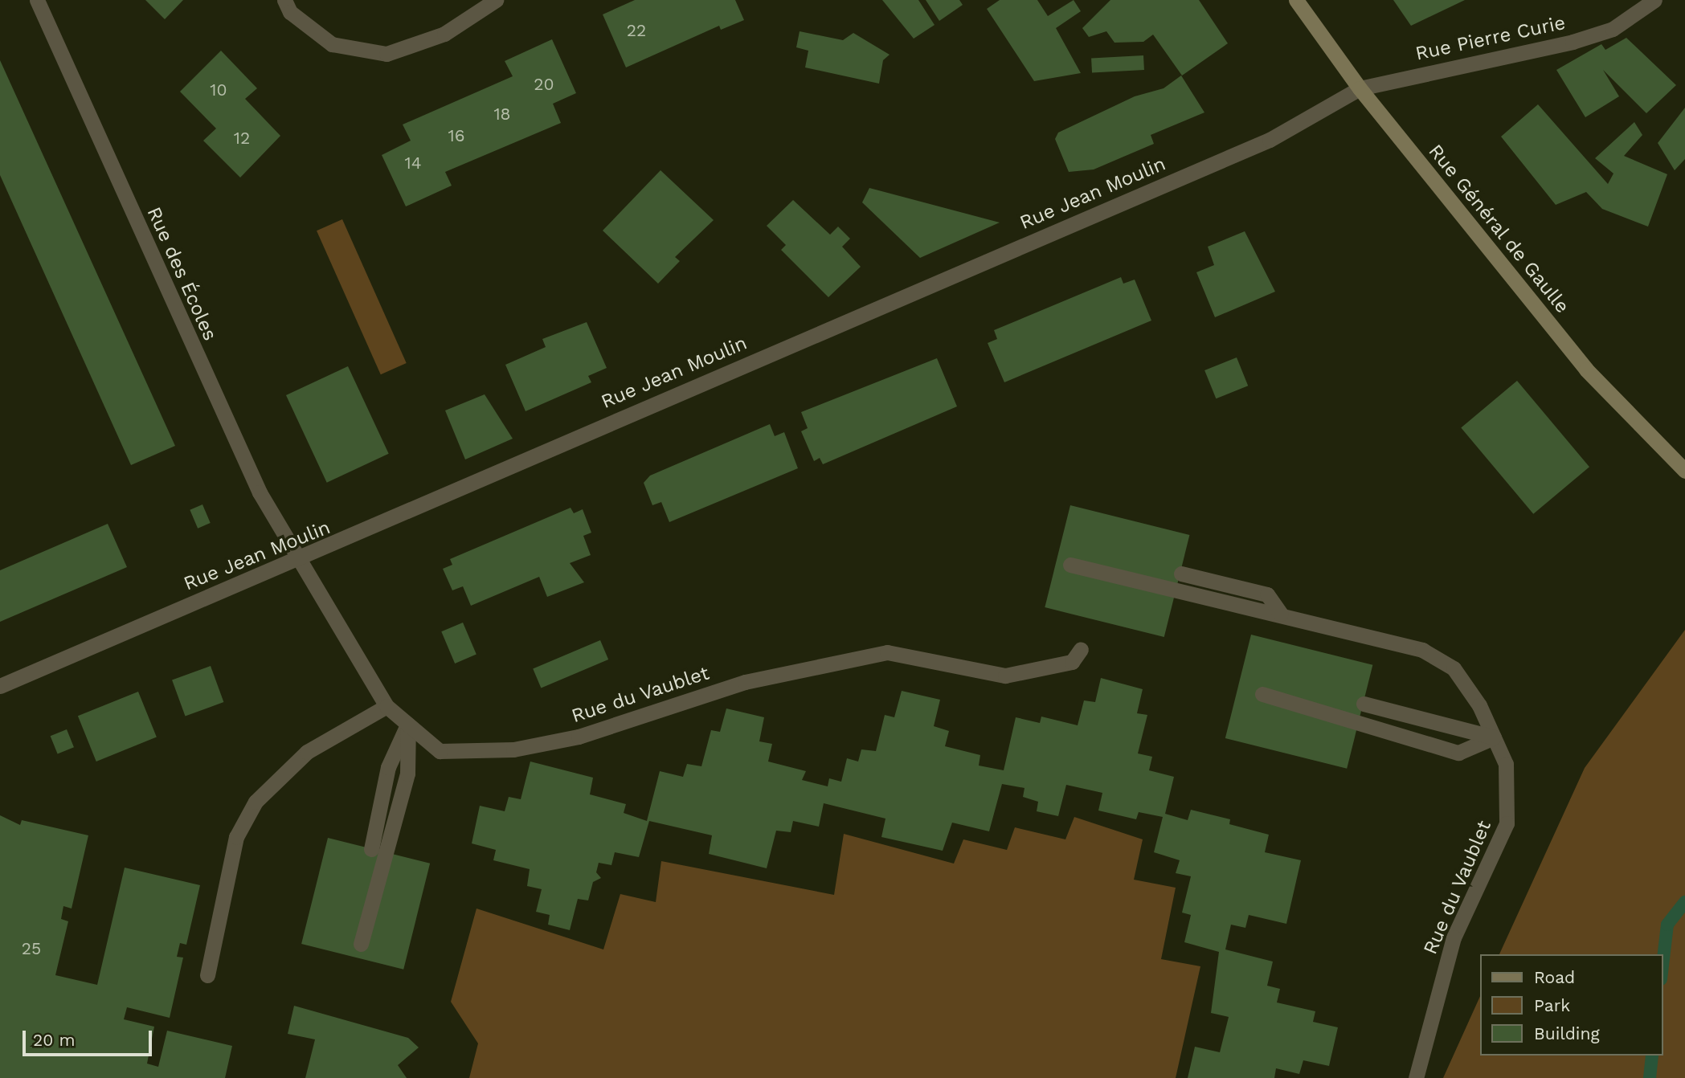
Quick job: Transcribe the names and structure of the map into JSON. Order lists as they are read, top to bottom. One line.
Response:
{"streets":{"main road":["Rue Général de Gaulle"],"street":["Rue Pierre Curie","Rue Jean Moulin","Rue des Écoles","Rue du Vaublet"]},"crossings":[["Rue Pierre Curie","Rue Jean Moulin"],["Rue Pierre Curie","Rue Général de Gaulle"],["Rue Jean Moulin","Rue Général de Gaulle"],["Rue Jean Moulin","Rue des Écoles"],["Rue Jean Moulin","Rue du Vaublet"],["Rue des Écoles","Rue du Vaublet"]],"house_numbers":["22","20","10","18","16","12","14","25"],"legend":["Road","Park","Building"],"scale_bar":"20 m"}
